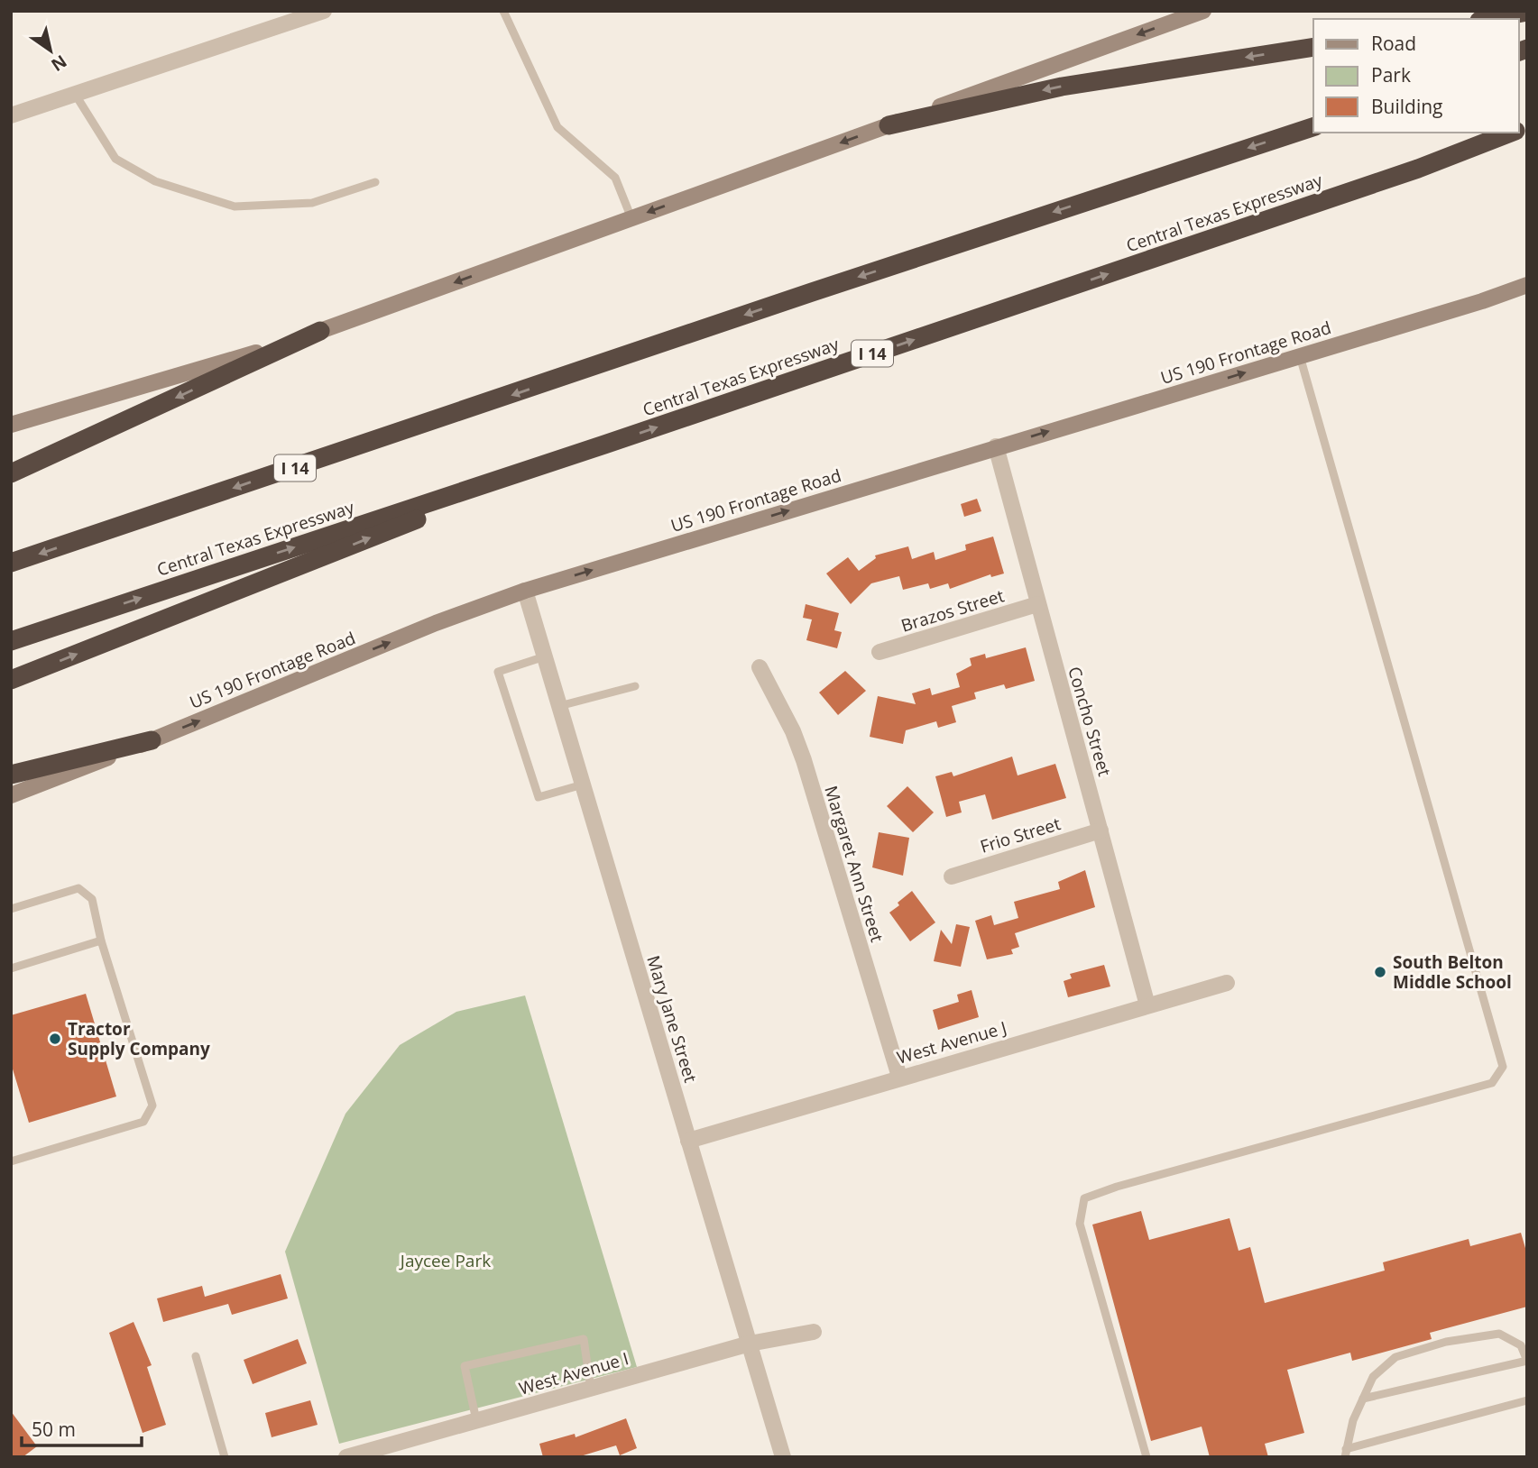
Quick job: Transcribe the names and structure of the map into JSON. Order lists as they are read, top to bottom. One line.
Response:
{"streets":{"highway":["Central Texas Expressway","I 14"],"main road":["US 190 Frontage Road"],"street":["Brazos Street","Concho Street","Frio Street","Margaret Ann Street","Mary Jane Street","West Avenue J","West Avenue I"]},"crossings":[["US 190 Frontage Road","Concho Street"],["US 190 Frontage Road","Mary Jane Street"],["Brazos Street","Concho Street"],["Concho Street","Frio Street"],["Concho Street","West Avenue J"],["Margaret Ann Street","West Avenue J"],["Mary Jane Street","West Avenue J"],["Mary Jane Street","West Avenue I"]],"one_way":["US 190 Frontage Road"],"parks":["Jaycee Park"],"places":["South Belton Middle School","Tractor Supply Company"],"legend":["Road","Park","Building"],"scale_bar":"50 m","north":"bottom right"}
